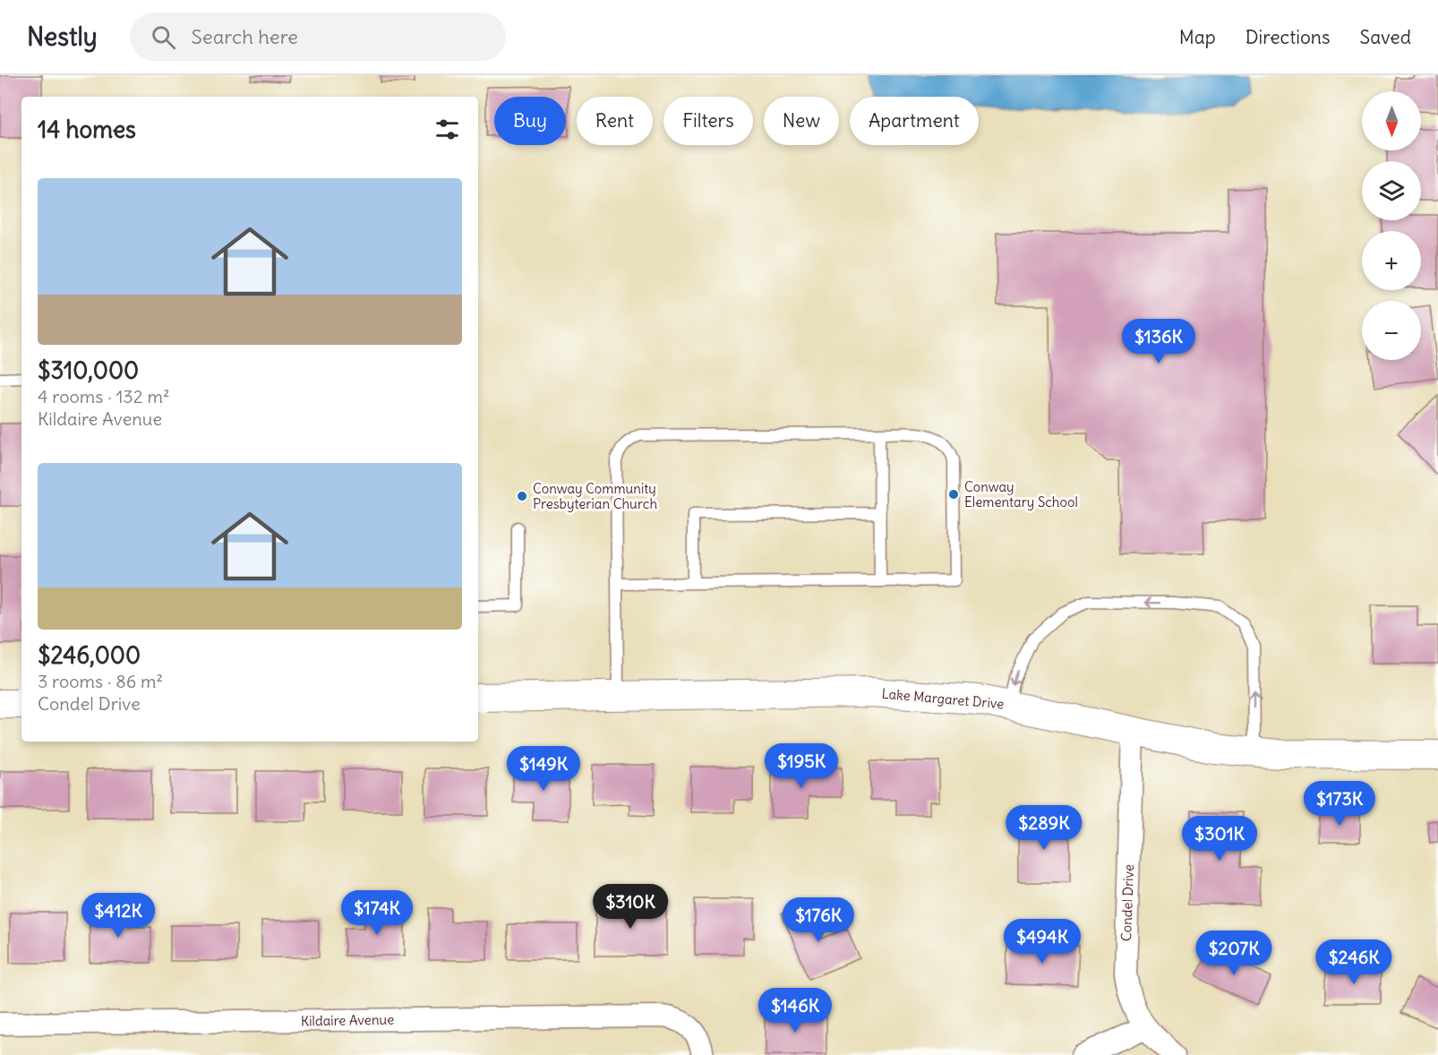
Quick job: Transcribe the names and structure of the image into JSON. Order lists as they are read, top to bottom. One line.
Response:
{"streets":{"street":["Lake Margaret Drive","Condel Drive","Kildaire Avenue"]},"crossings":[["Lake Margaret Drive","Condel Drive"]],"places":["Conway Elementary School","Conway Community Presbyterian Church"],"north":"bottom","page":{"header":"Nestly","search":"Search here","nav":["Map","Directions","Saved"],"map_buttons":["+","−"],"chip":["Buy","Rent","Filters","New","Apartment"],"heading":"14 homes","list":[{"name":"$310,000","note":"4 rooms · 132 m² · Kildaire Avenue"},{"name":"$246,000","note":"3 rooms · 86 m² · Condel Drive"}],"price":["$136K","$195K","$149K","$173K","$289K","$301K","$310K","$174K","$412K","$176K","$494K","$207K","$246K","$146K"]}}
